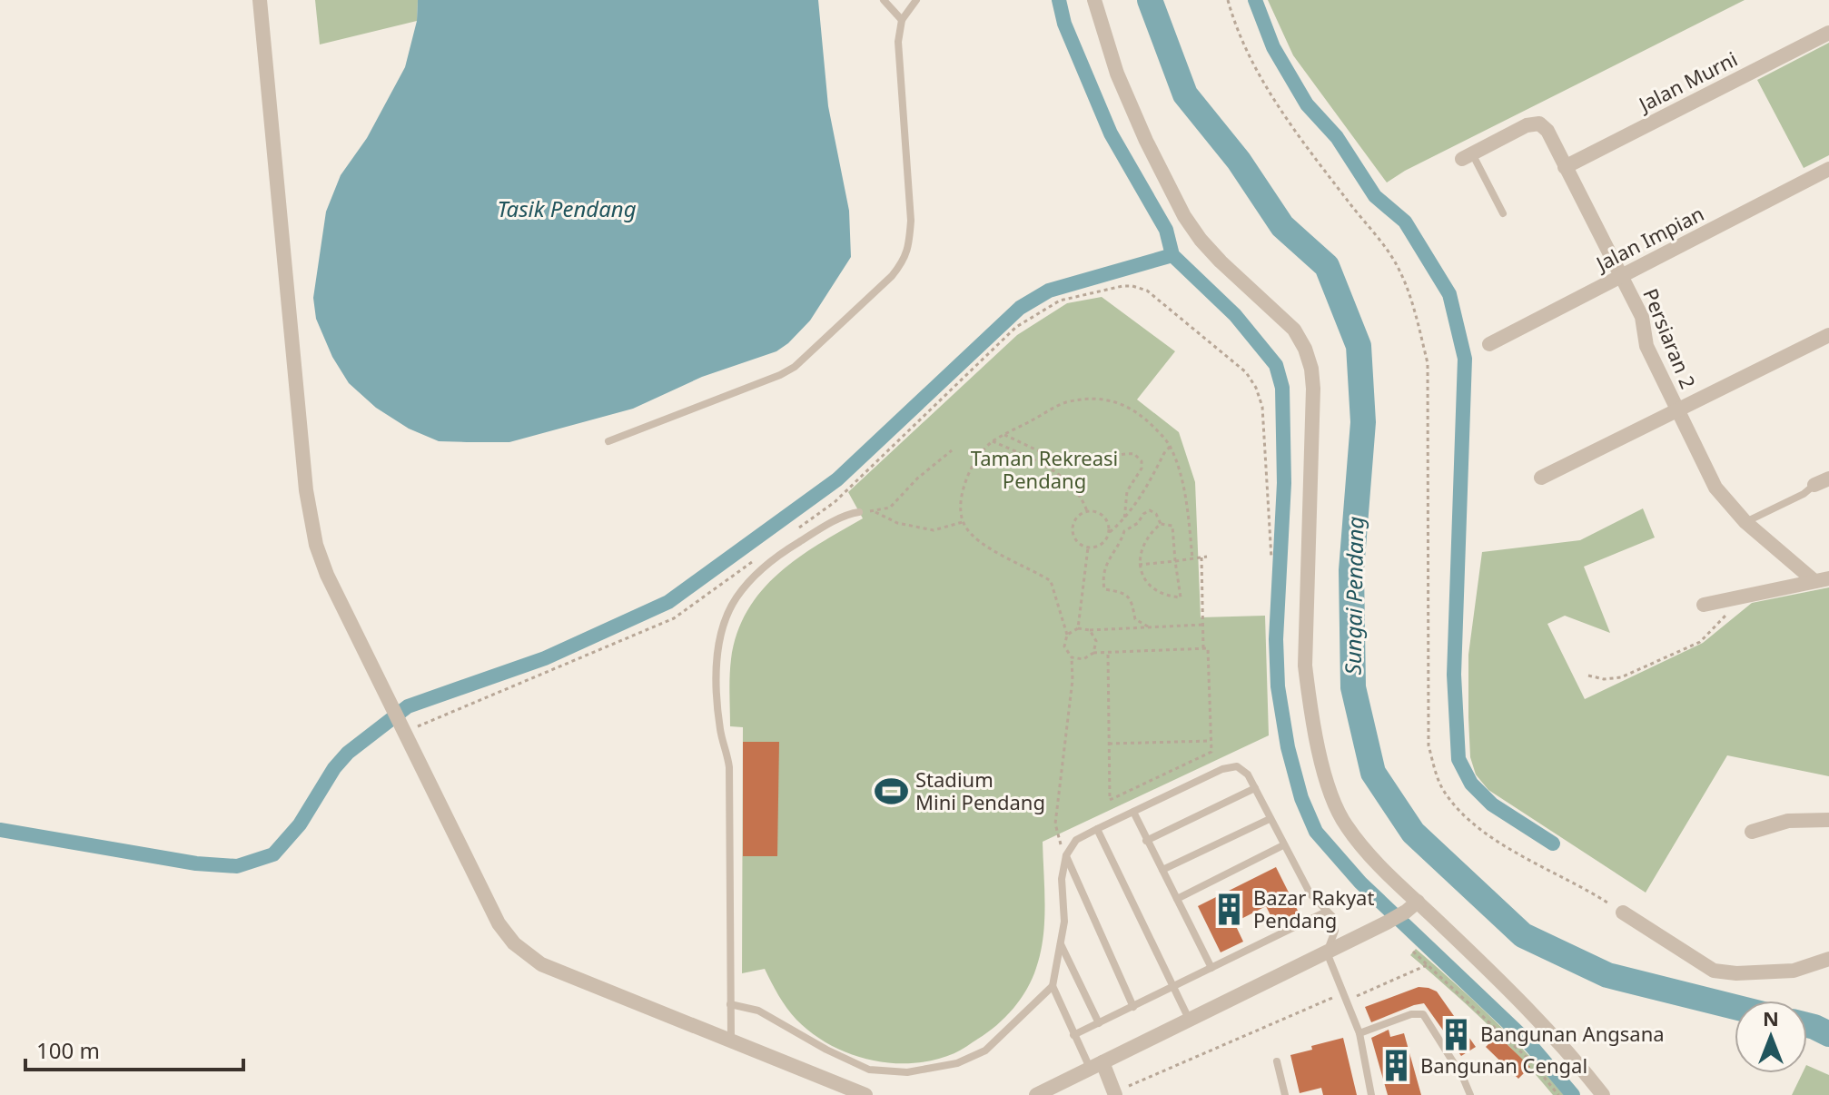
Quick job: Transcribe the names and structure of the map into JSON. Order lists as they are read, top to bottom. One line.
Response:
{"streets":{"street":["Jalan Murni","Jalan Impian","Persiaran 2"]},"crossings":[["Jalan Murni","Persiaran 2"],["Jalan Impian","Persiaran 2"]],"water":["Tasik Pendang","Sungai Pendang"],"parks":["Taman Rekreasi Pendang"],"places":{"sports":["Stadium Mini Pendang"],"building":["Bazar Rakyat Pendang","Bangunan Angsana","Bangunan Cengal"]},"scale_bar":"100 m","north":"top"}
